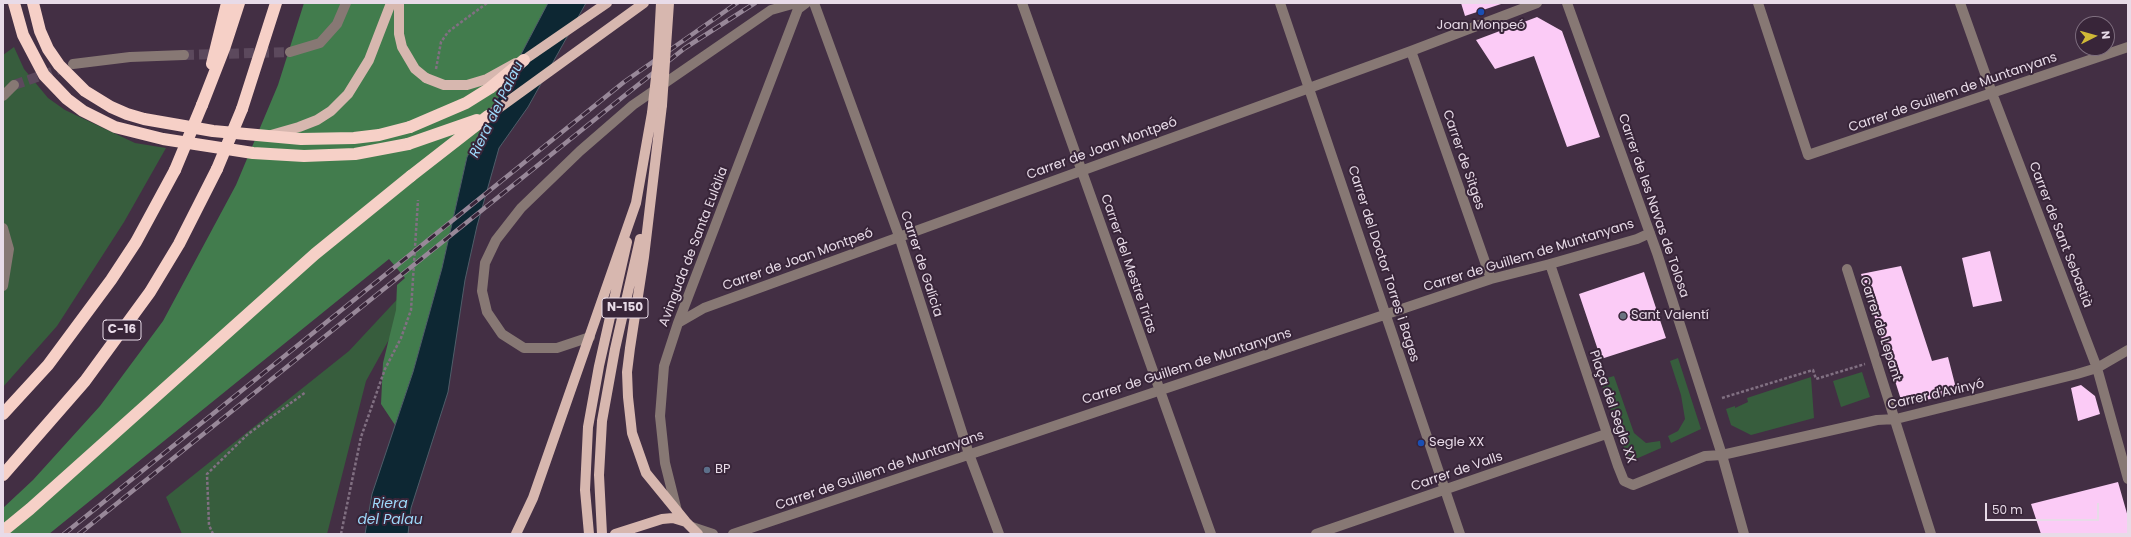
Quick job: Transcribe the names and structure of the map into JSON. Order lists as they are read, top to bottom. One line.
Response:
{"streets":{"highway":["C-16"],"main road":["N-150"],"street":["Carrer de Guillem de Muntanyans","Carrer de Joan Montpeó","Carrer de Sitges","Carrer de les Navas de Tolosa","Carrer de Sant Sebastià","Avinguda de Santa Eulàlia","Carrer de Galícia","Carrer del Mestre Trias","Carrer del Doctor Torres i Bages","Carrer de Lepant","Carrer d'Avinyó","Plaça del Segle XX","Carrer de Valls"]},"crossings":[["Carrer de Guillem de Muntanyans","Carrer de Sitges"],["Carrer de Guillem de Muntanyans","Carrer de les Navas de Tolosa"],["Carrer de Guillem de Muntanyans","Carrer de Sant Sebastià"],["Carrer de Guillem de Muntanyans","Carrer de Galícia"],["Carrer de Guillem de Muntanyans","Carrer del Mestre Trias"],["Carrer de Guillem de Muntanyans","Carrer del Doctor Torres i Bages"],["Carrer de Guillem de Muntanyans","Plaça del Segle XX"],["Carrer de Joan Montpeó","Carrer de Sitges"],["Carrer de Joan Montpeó","Avinguda de Santa Eulàlia"],["Carrer de Joan Montpeó","Carrer de Galícia"],["Carrer de Joan Montpeó","Carrer del Mestre Trias"],["Carrer de Joan Montpeó","Carrer del Doctor Torres i Bages"],["Carrer de les Navas de Tolosa","Carrer d'Avinyó"],["Carrer de les Navas de Tolosa","Plaça del Segle XX"],["Carrer de Sant Sebastià","Carrer d'Avinyó"],["Carrer del Doctor Torres i Bages","Carrer de Valls"],["Carrer de Lepant","Carrer d'Avinyó"],["Carrer d'Avinyó","Plaça del Segle XX"],["Plaça del Segle XX","Carrer de Valls"]],"water":["Riera del Palau"],"places":["Joan Monpeó","Sant Valentí","Segle XX","BP"],"scale_bar":"50 m","north":"right"}
